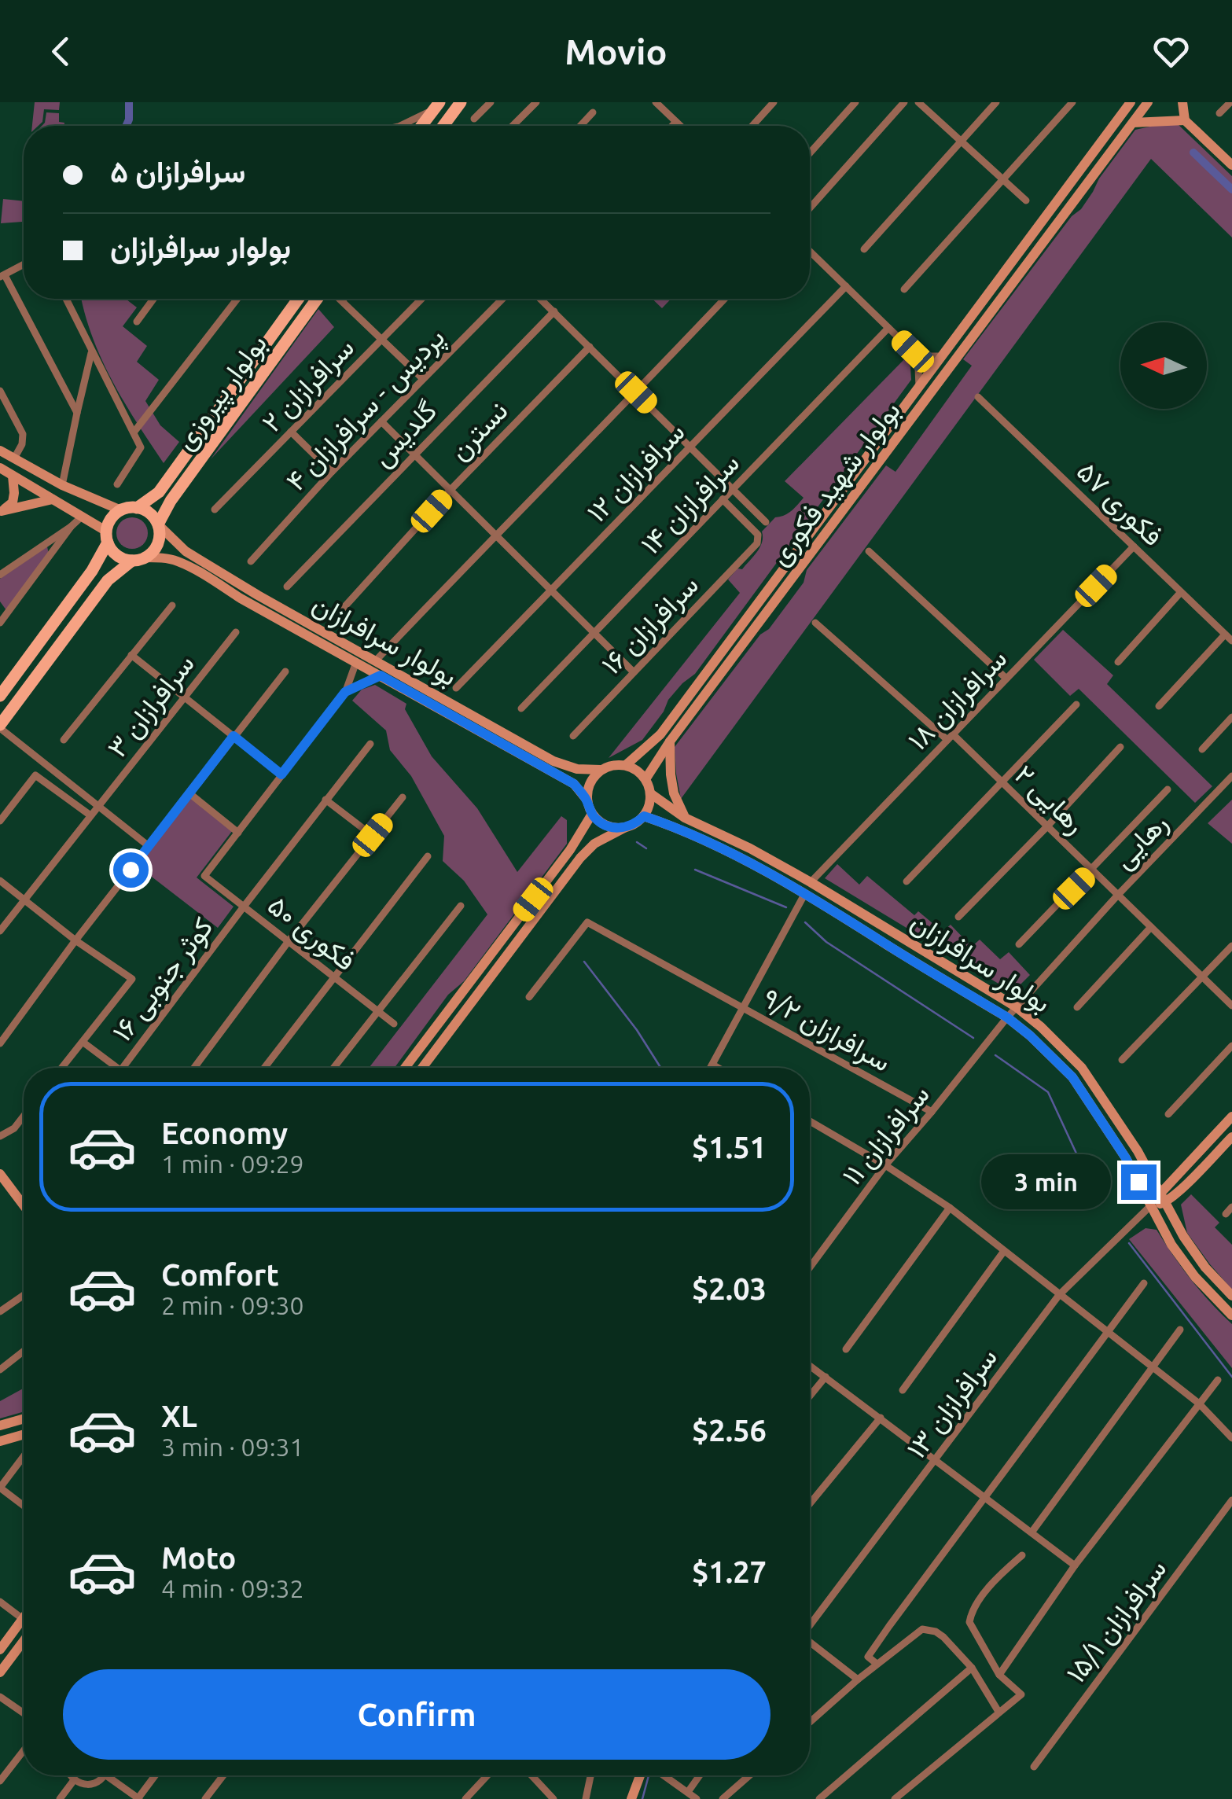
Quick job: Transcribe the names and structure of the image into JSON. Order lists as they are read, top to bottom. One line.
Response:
{"streets":{"main road":["بولوار پیروزی","بولوار شهید فکوری","بولوار سرافرازان"],"street":["سرافرازان ۲","پردیس - سرافرازان ۴","نسترن","گلدیس","سرافرازان ۱۲","سرافرازان ۱۴","فکوری ۵۷","سرافرازان ۱۶","سرافرازان ۱۸","سرافرازان ۳","رهایی ۲","رهایی","فکوری ۵۰","کوثر جنوبی ۱۶","سرافرازان ۹/۲","سرافرازان ۱۱","سرافرازان ۱۳","سرافرازان ۱۵/۱"]},"crossings":[["بولوار پیروزی","بولوار سرافرازان"],["بولوار شهید فکوری","بولوار سرافرازان"],["سرافرازان ۱۴","سرافرازان ۱۶"],["فکوری ۵۷","سرافرازان ۱۸"],["بولوار سرافرازان","سرافرازان ۱۸"],["بولوار سرافرازان","رهایی"],["بولوار سرافرازان","سرافرازان ۱۱"],["بولوار سرافرازان","سرافرازان ۱۳"],["سرافرازان ۱۸","رهایی ۲"],["رهایی ۲","رهایی"],["رهایی","سرافرازان ۱۱"],["فکوری ۵۰","کوثر جنوبی ۱۶"],["سرافرازان ۹/۲","سرافرازان ۱۱"]],"north":"left","page":{"header":"Movio","banner":["سرافرازان ۵","بولوار سرافرازان"],"list":[{"name":"Economy","note":"1 min · 09:29","value":"$1.51"},{"name":"Comfort","note":"2 min · 09:30","value":"$2.03"},{"name":"XL","note":"3 min · 09:31","value":"$2.56"},{"name":"Moto","note":"4 min · 09:32","value":"$1.27"}],"bubble":"3 min","buttons":"Confirm"}}
